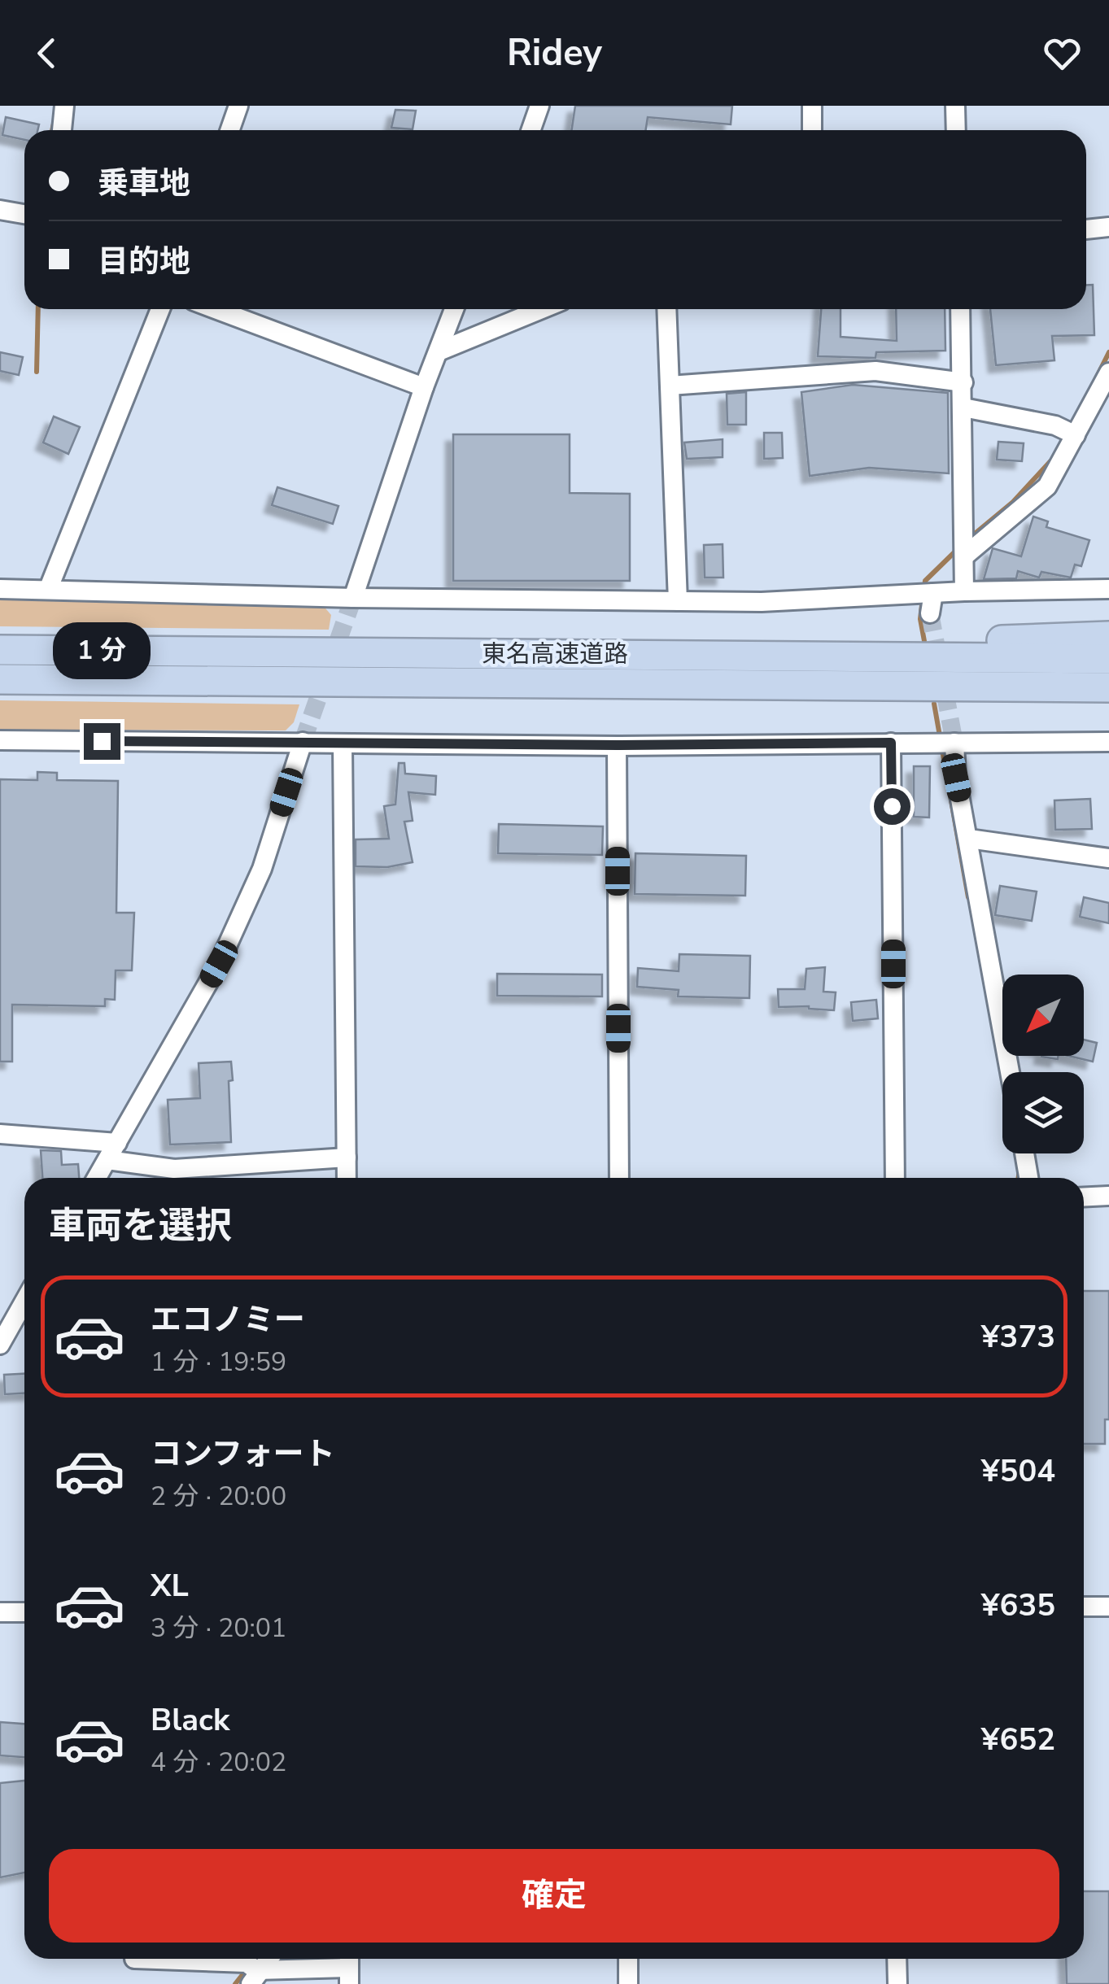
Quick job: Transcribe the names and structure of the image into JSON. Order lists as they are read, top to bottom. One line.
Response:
{"streets":{"highway":["東名高速道路"]},"north":"bottom left","page":{"header":"Ridey","banner":["乗車地","目的地"],"bubble":"1 分","heading":"車両を選択","list":[{"name":"エコノミー","note":"1 分 · 19:59","value":"¥373"},{"name":"コンフォート","note":"2 分 · 20:00","value":"¥504"},{"name":"XL","note":"3 分 · 20:01","value":"¥635"},{"name":"Black","note":"4 分 · 20:02","value":"¥652"}],"buttons":"確定"}}
